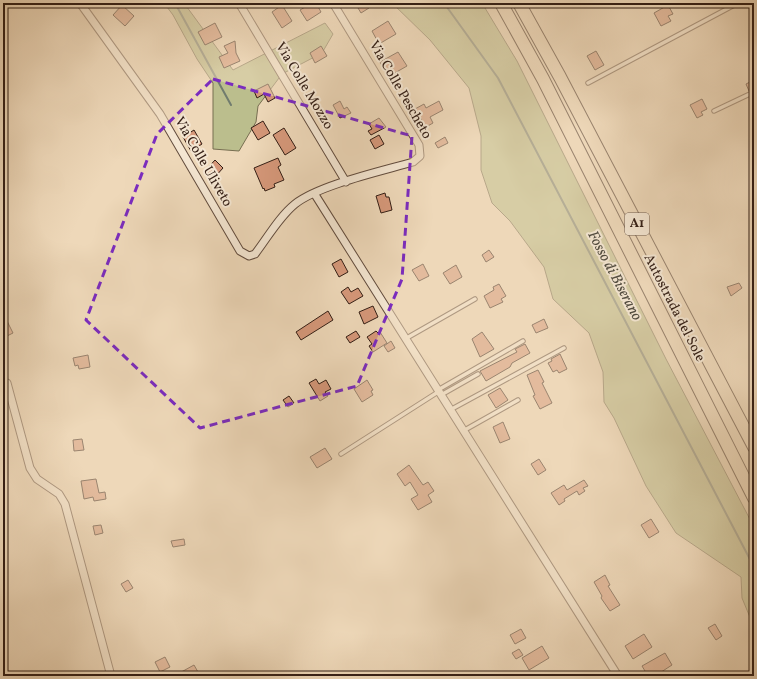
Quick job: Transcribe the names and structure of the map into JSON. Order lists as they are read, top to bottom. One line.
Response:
{"streets":{"highway":["A1","Autostrada del Sole"],"street":["Via Colle Mozzo","Via Colle Pescheto","Via Colle Uliveto"]},"crossings":[["Via Colle Mozzo","Via Colle Pescheto"],["Via Colle Pescheto","Via Colle Uliveto"]],"water":["Fosso di Biserano"]}
